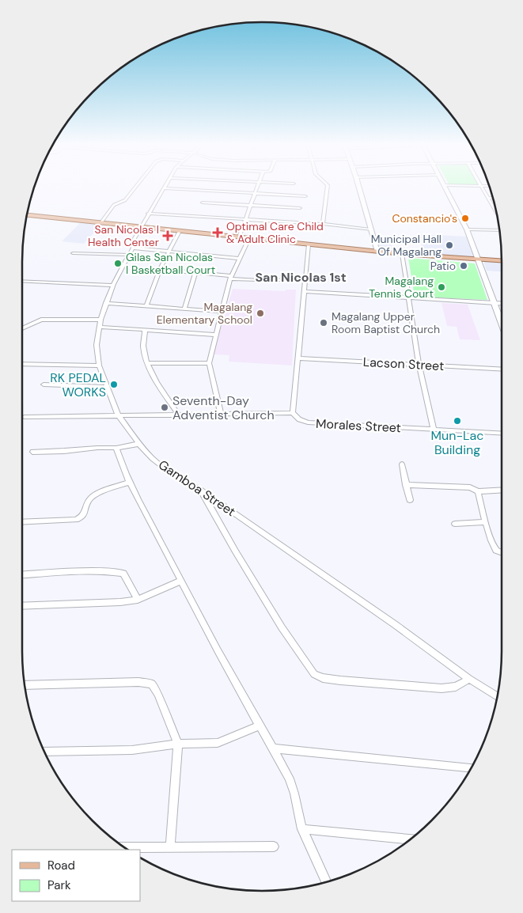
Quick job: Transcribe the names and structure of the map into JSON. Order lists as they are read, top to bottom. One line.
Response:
{"streets":{"street":["Lacson Street","Morales Street","Gamboa Street"]},"districts":["San Nicolas 1st"],"places":{"other":["Constancio's","Municipal Hall Of Magalang","Gilas San Nicolas I Basketball Court","Patio","Magalang Tennis Court","Magalang Elementary School","Magalang Upper Room Baptist Church","RK PEDAL WORKS","Seventh-Day Adventist Church","Mun-Lac Building"],"health":["Optimal Care Child & Adult Clinic","San Nicolas I Health Center"]},"legend":["Road","Park"]}
